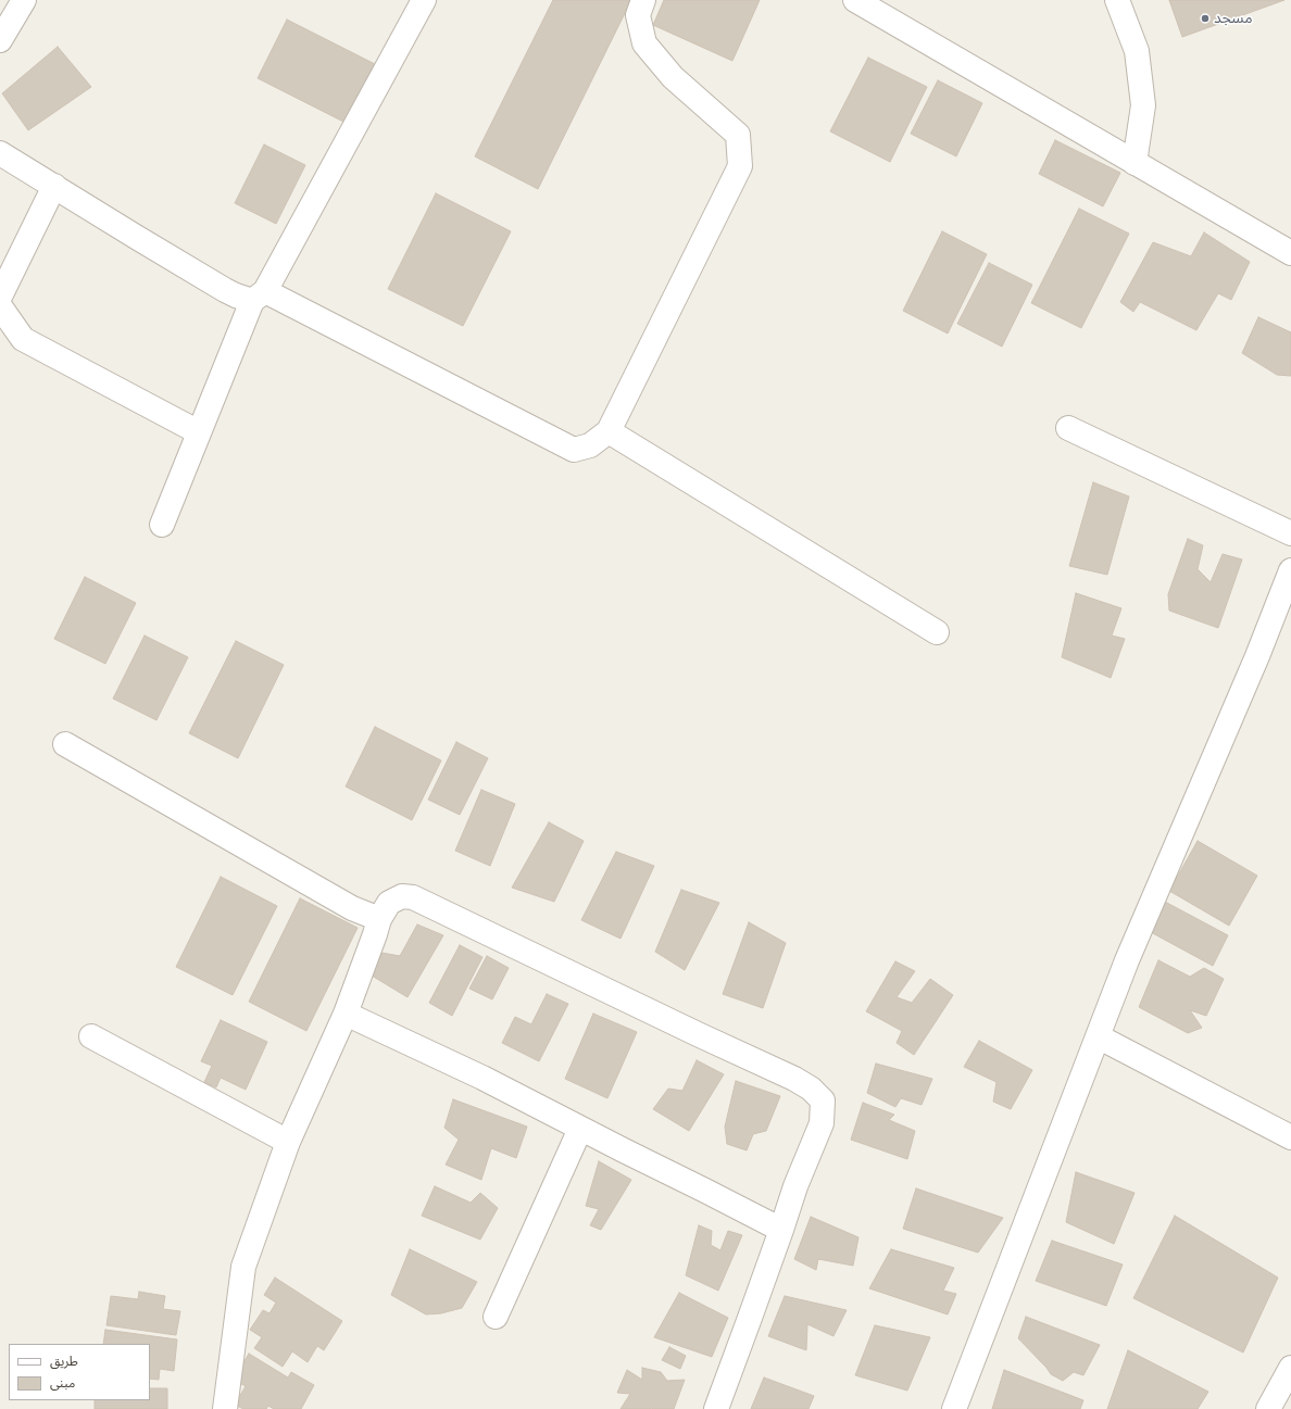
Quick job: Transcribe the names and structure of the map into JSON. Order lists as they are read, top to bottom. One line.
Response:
{"places":["مسجد"],"legend":["طريق","مبنى"]}
